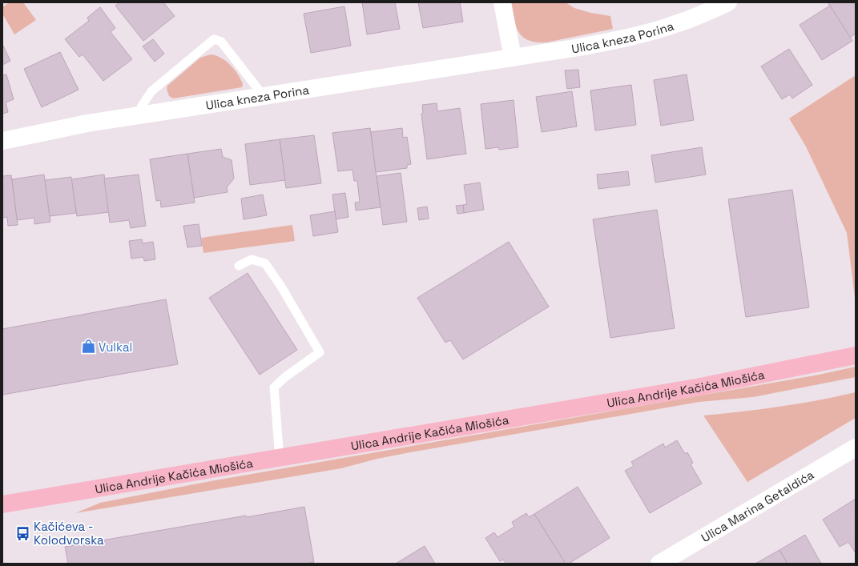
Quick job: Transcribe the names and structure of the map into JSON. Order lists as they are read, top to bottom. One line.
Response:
{"streets":{"main road":["Ulica Andrije Kačića Miošića"],"street":["Ulica kneza Porina","Ulica Marina Getaldića"]},"places":{"shop":["Vulkal"],"bus stop":["Kačićeva - Kolodvorska"]}}
